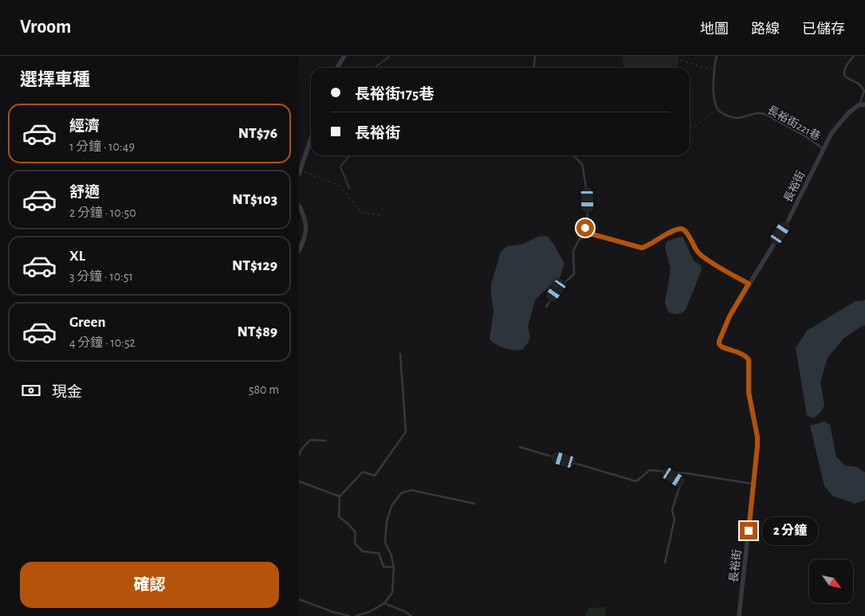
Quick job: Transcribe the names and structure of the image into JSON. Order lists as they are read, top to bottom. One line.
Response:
{"streets":{"street":["長裕街"],"lane":["長裕街221巷"]},"crossings":[["長裕街221巷","長裕街"]],"north":"bottom right","page":{"header":"Vroom","nav":["地圖","路線","已儲存"],"heading":"選擇車種","banner":["長裕街175巷","長裕街"],"list":[{"name":"經濟","note":"1 分鐘 · 10:49","value":"NT$76"},{"name":"舒適","note":"2 分鐘 · 10:50","value":"NT$103"},{"name":"XL","note":"3 分鐘 · 10:51","value":"NT$129"},{"name":"Green","note":"4 分鐘 · 10:52","value":"NT$89"}],"pay":["現金","580 m"],"bubble":"2 分鐘","buttons":"確認"}}
